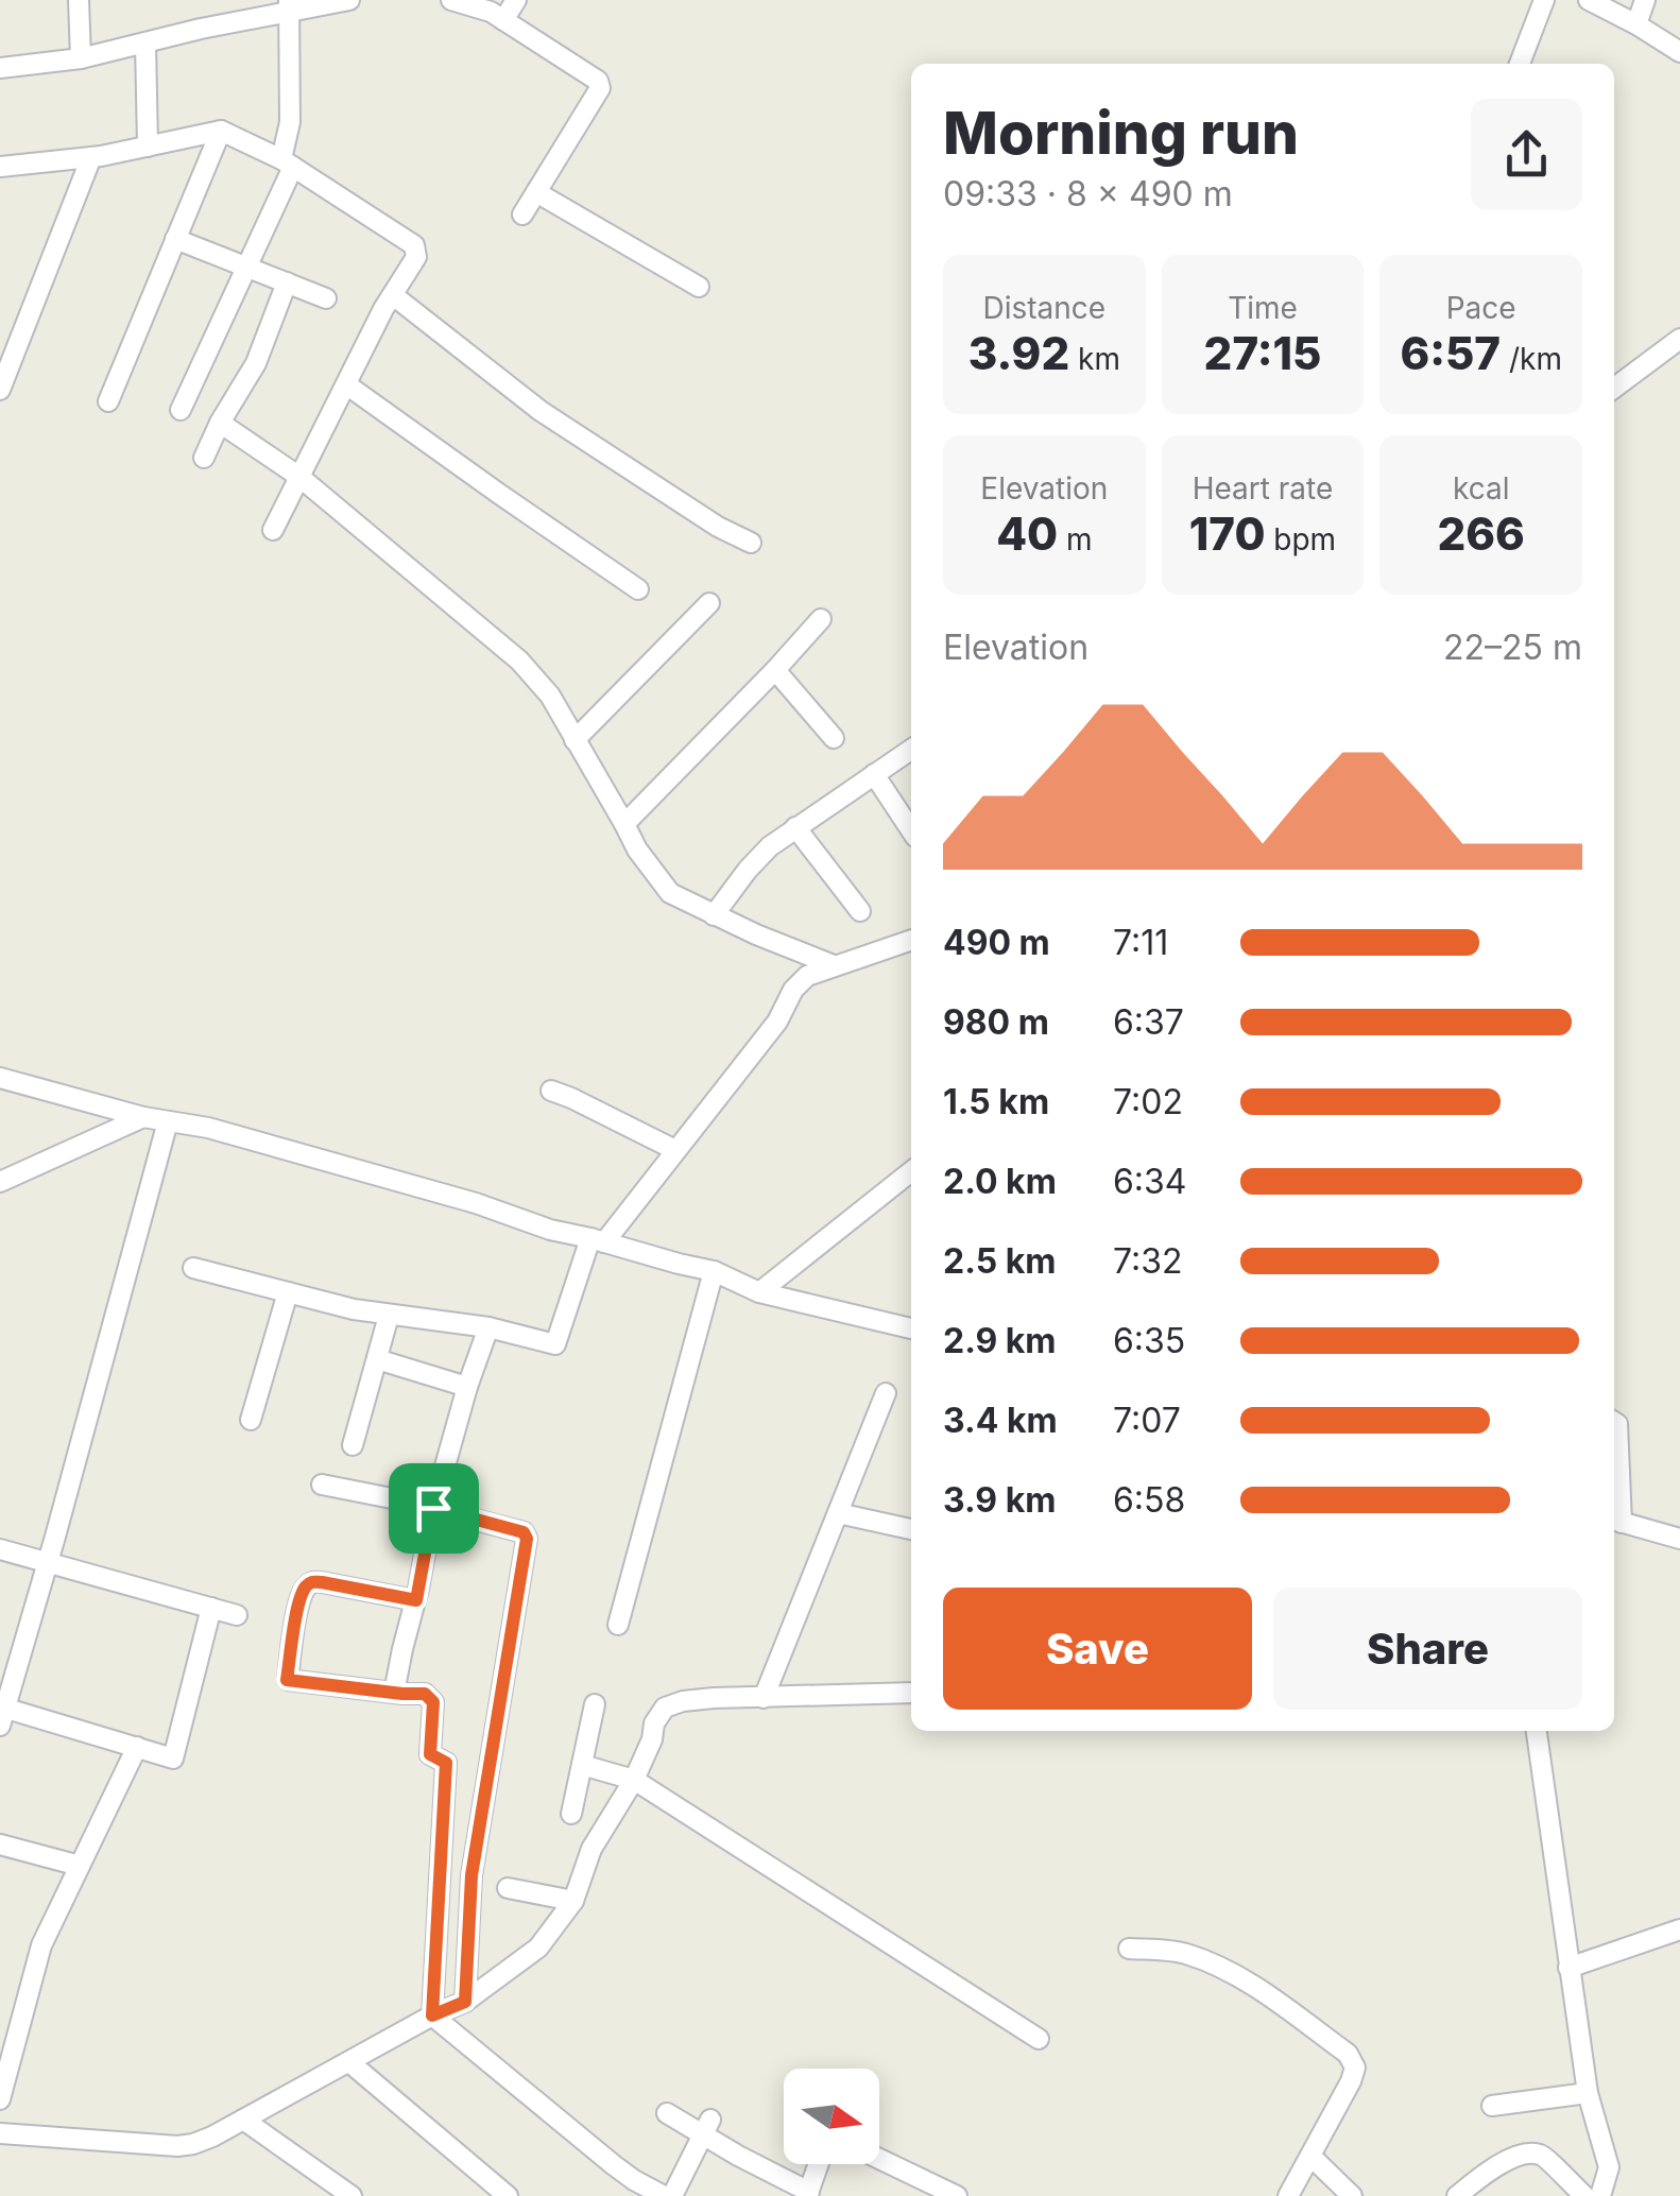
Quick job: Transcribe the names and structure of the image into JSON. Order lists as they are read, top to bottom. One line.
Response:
{"north":"right","page":{"heading":["Morning run","09:33 · 8 × 490 m"],"stats":[["Distance","3.92 km"],["Time","27:15"],["Pace","6:57 /km"],["Elevation","40 m"],["Heart rate","170 bpm"],["kcal","266"]],"chart":["Elevation","22–25 m"],"list":[{"name":"490 m","note":"7:11"},{"name":"980 m","note":"6:37"},{"name":"1.5 km","note":"7:02"},{"name":"2.0 km","note":"6:34"},{"name":"2.5 km","note":"7:32"},{"name":"2.9 km","note":"6:35"},{"name":"3.4 km","note":"7:07"},{"name":"3.9 km","note":"6:58"}],"buttons":["Save","Share"]}}
